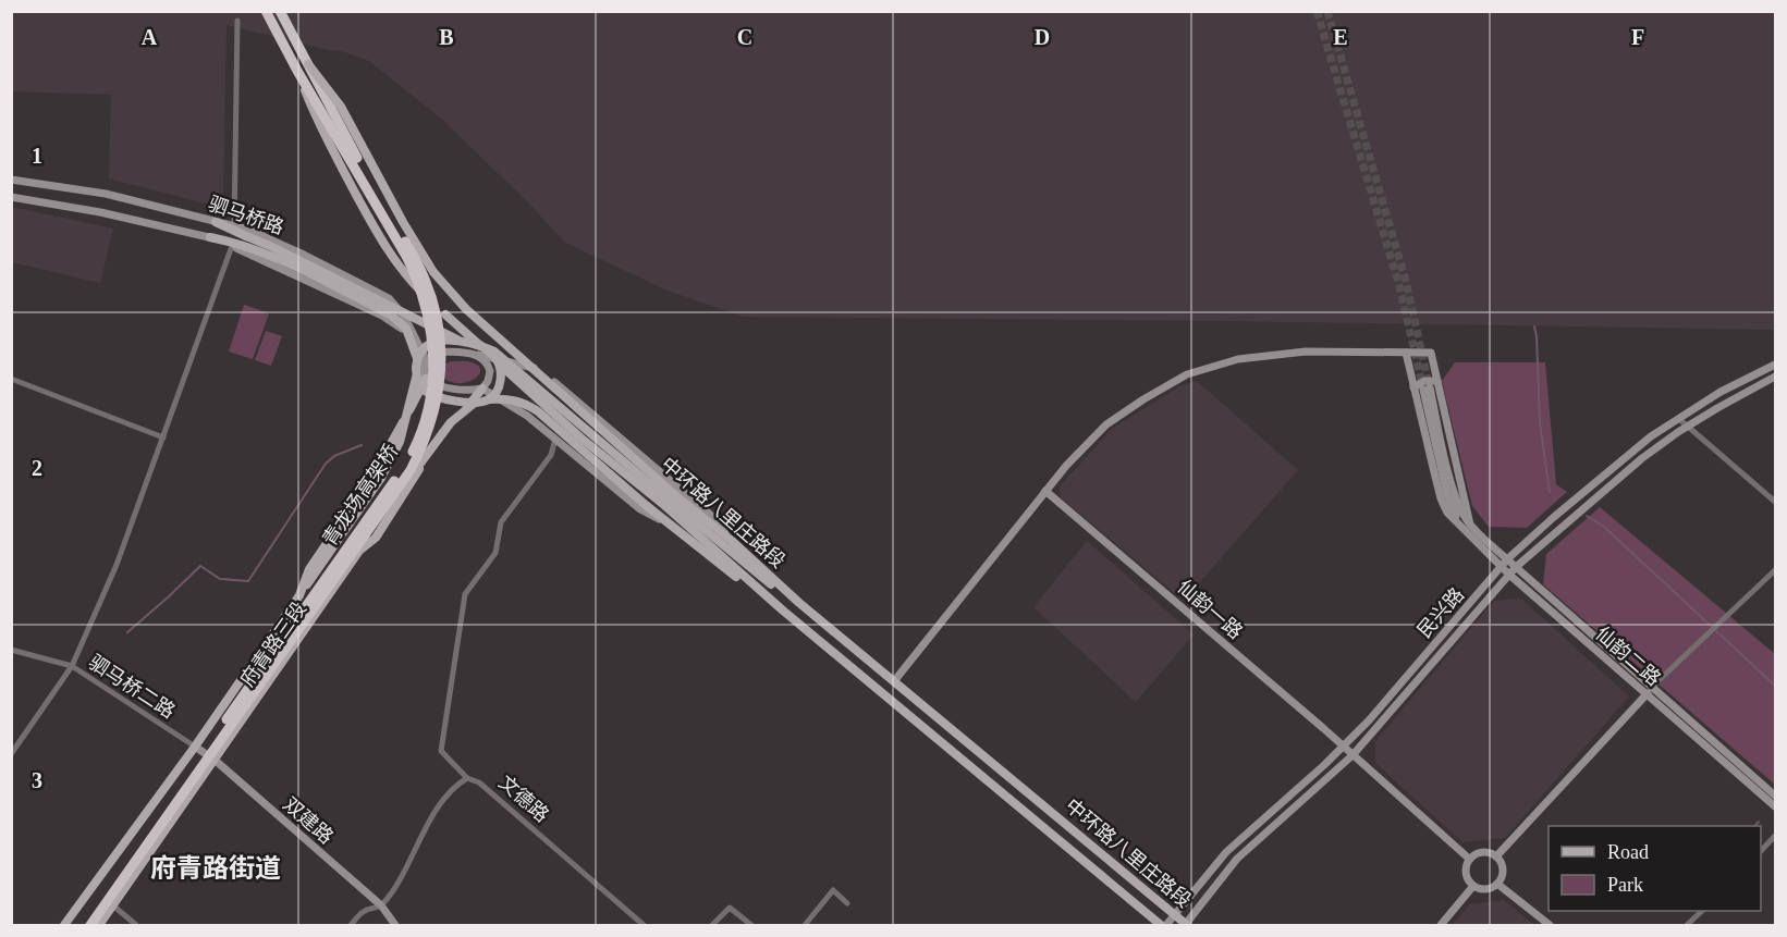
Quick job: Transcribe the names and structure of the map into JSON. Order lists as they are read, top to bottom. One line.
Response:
{"streets":{"highway":["青龙场高架桥"],"main road":["中环路八里庄路段","府青路三段"],"street":["驷马桥路","仙韵一路","民兴路","仙韵二路","驷马桥二路","文德路","双建路"]},"crossings":[["驷马桥路","府青路三段"],["青龙场高架桥","中环路八里庄路段"],["中环路八里庄路段","民兴路"],["仙韵一路","民兴路"],["民兴路","仙韵二路"],["府青路三段","驷马桥二路"],["府青路三段","双建路"],["驷马桥二路","双建路"],["文德路","双建路"]],"districts":["府青路街道"],"legend":["Road","Park"],"grid":{"columns":["A","B","C","D","E","F"],"rows":["1","2","3"]}}
